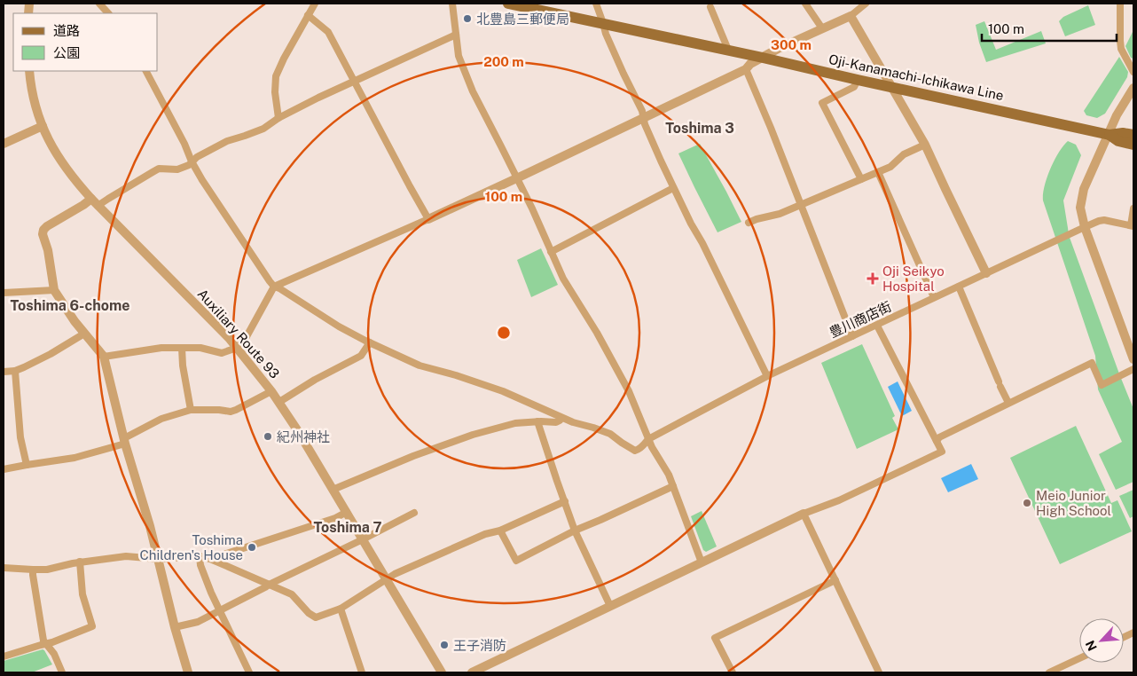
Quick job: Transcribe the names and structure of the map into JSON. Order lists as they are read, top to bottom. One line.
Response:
{"streets":{"main road":["Oji-Kanamachi-Ichikawa Line"],"street":["豊川商店街","Auxiliary Route 93"]},"districts":["Toshima 3","Toshima 6-chome","Toshima 7"],"places":{"other":["北豊島三郵便局","紀州神社","Meio Junior High School","Toshima Children's House","王子消防"],"health":["Oji Seikyo Hospital"]},"legend":["道路","公園"],"scale_bar":"100 m","north":"bottom left","rings":["300 m","200 m","100 m"]}
